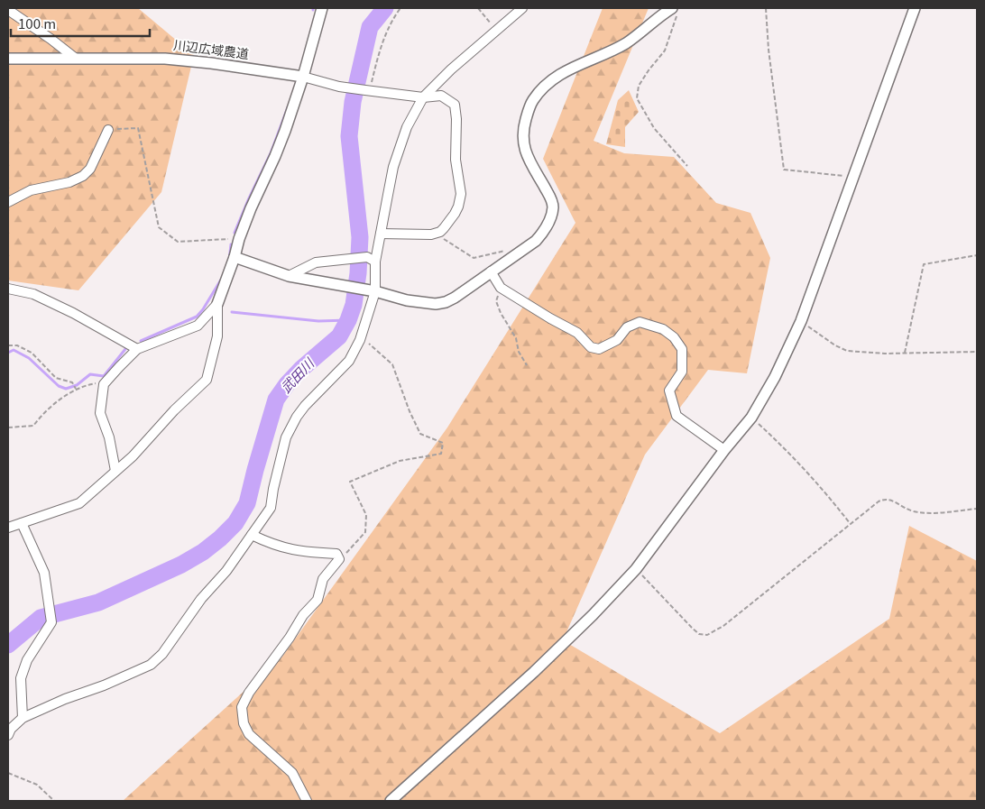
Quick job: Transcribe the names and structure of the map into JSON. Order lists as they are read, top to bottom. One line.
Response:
{"streets":{"street":["川辺広域農道"]},"water":["武田川"],"scale_bar":"100 m"}
